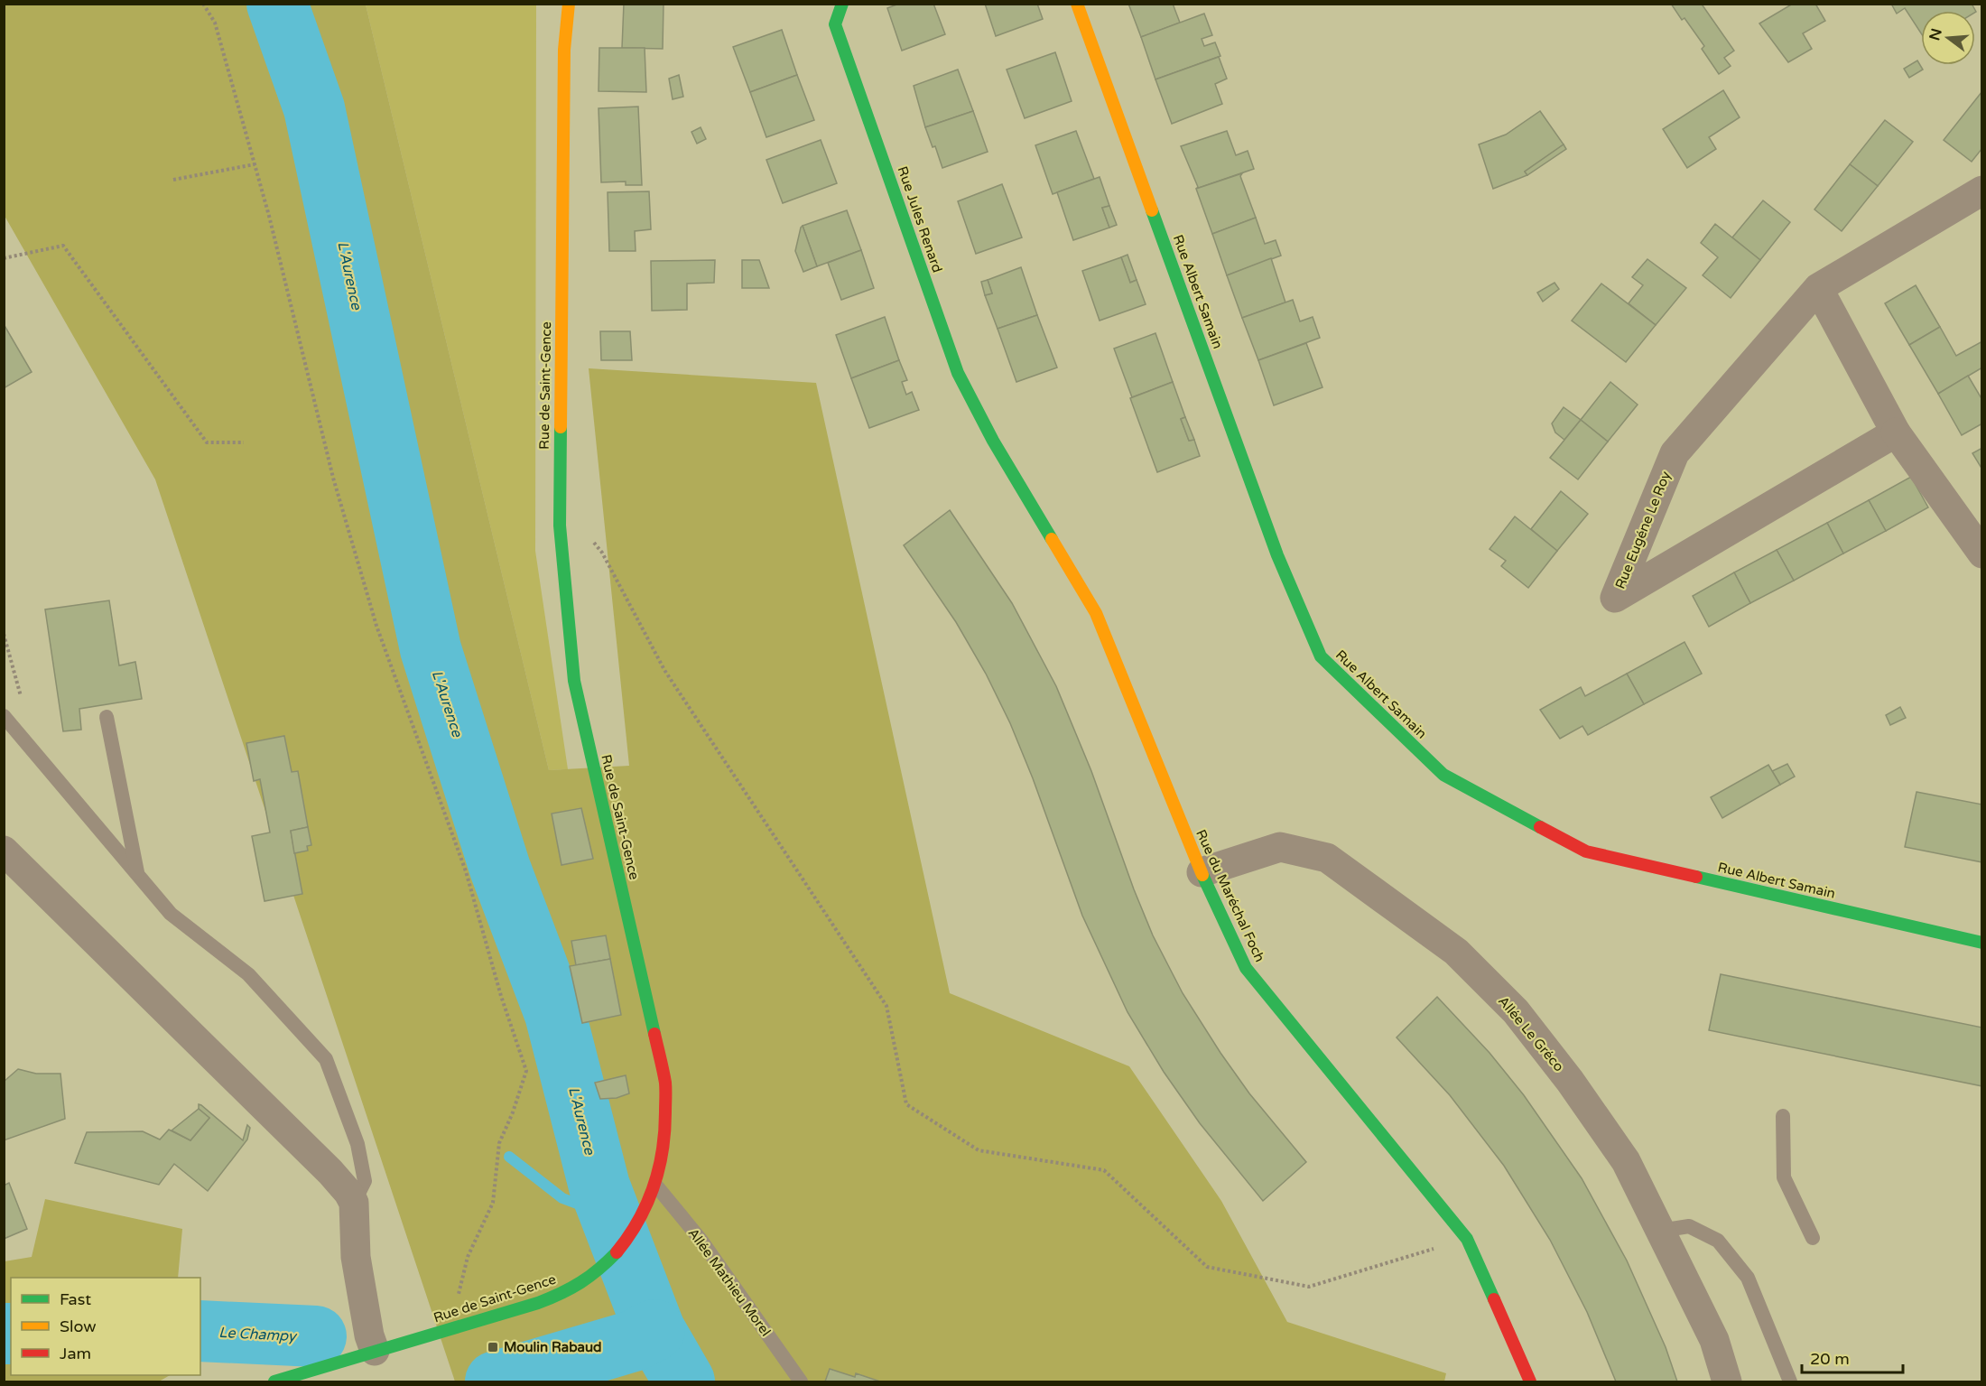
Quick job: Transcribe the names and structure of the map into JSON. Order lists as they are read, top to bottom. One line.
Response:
{"streets":{"street":["Rue Jules Renard","Rue Albert Samain","Rue de Saint-Gence","Rue Eugéne Le Roy","Rue du Maréchal Foch","Allée Le Gréco"],"lane":["Allée Mathieu Morel"]},"crossings":[["Rue Jules Renard","Rue du Maréchal Foch"],["Rue de Saint-Gence","Allée Mathieu Morel"],["Rue du Maréchal Foch","Allée Le Gréco"]],"water":["L'Aurence","Le Champy"],"places":{"transit":["Moulin Rabaud"]},"legend":["Fast","Slow","Jam"],"scale_bar":"20 m","north":"left"}
